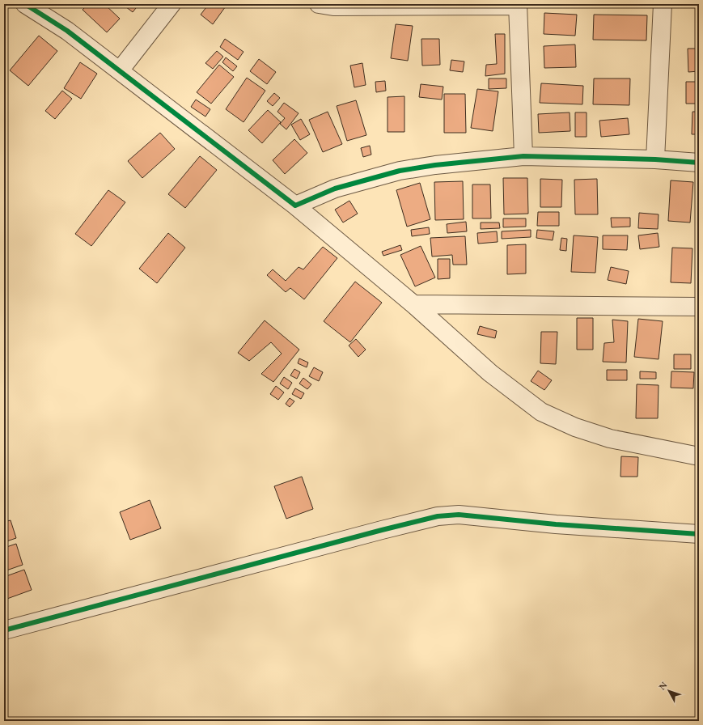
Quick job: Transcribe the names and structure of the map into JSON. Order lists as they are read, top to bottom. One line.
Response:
{"north":"top left"}
